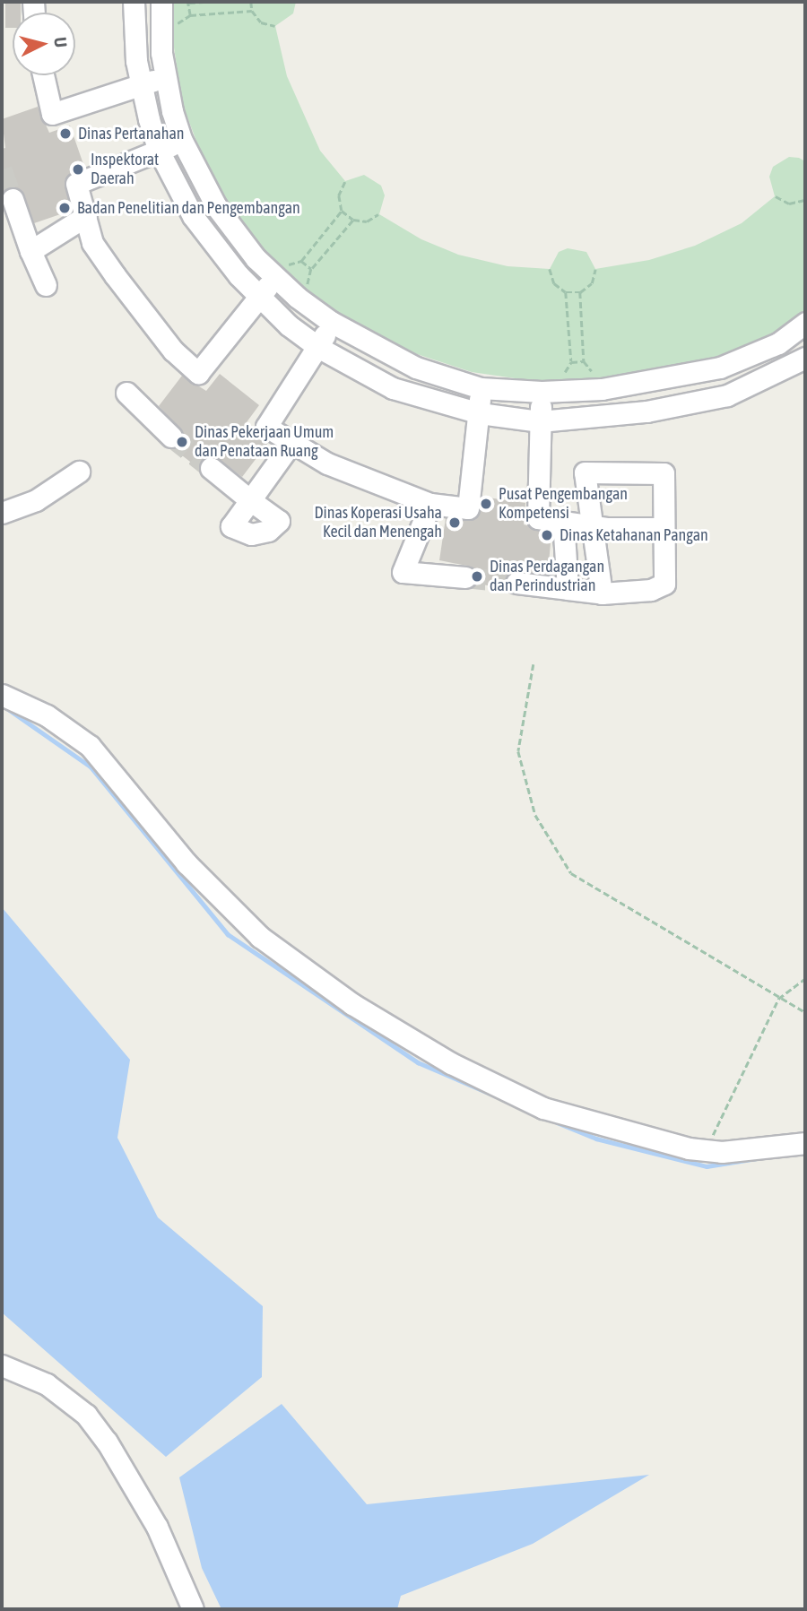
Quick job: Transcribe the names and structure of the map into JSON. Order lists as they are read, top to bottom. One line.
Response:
{"places":["Dinas Pertanahan","Inspektorat Daerah","Badan Penelitian dan Pengembangan","Dinas Pekerjaan Umum dan Penataan Ruang","Pusat Pengembangan Kompetensi","Dinas Koperasi Usaha Kecil dan Menengah","Dinas Ketahanan Pangan","Dinas Perdagangan dan Perindustrian"],"north":"right"}
